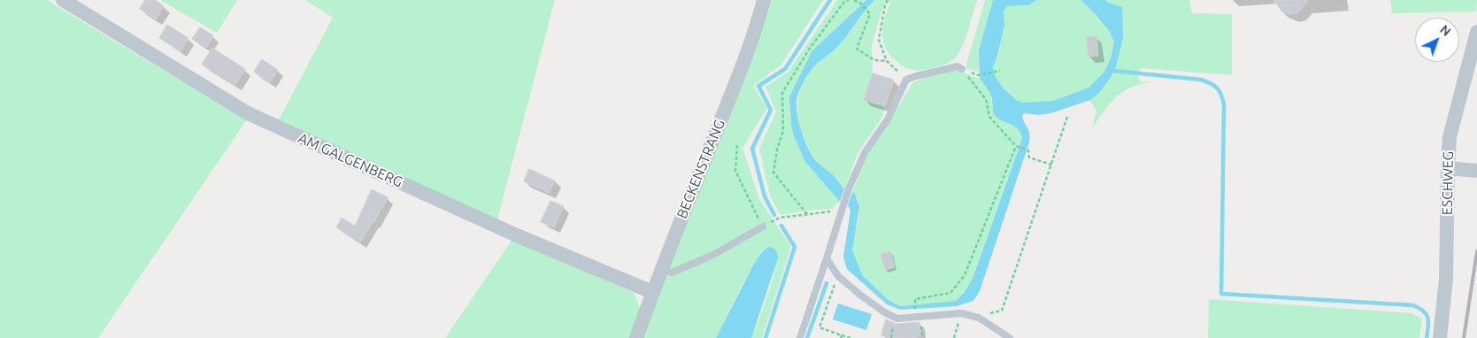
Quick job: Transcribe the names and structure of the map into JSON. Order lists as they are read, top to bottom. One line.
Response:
{"streets":{"street":["AM GALGENBERG","BECKENSTRANG","ESCHWEG"]},"crossings":[["AM GALGENBERG","BECKENSTRANG"]],"north":"top right"}
